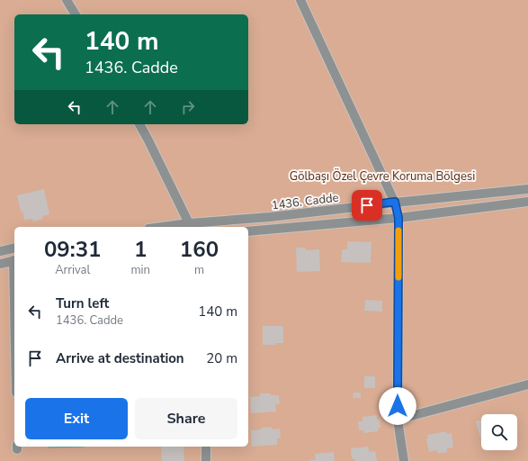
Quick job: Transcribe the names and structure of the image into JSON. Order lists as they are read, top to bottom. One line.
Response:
{"streets":{"street":["1436. Cadde"]},"parks":["Gölbaşı Özel Çevre Koruma Bölgesi"],"page":{"turn":["140 m","1436. Cadde"],"eta":["09:31","Arrival","1","min","160","m"],"list":[{"name":"Turn left","note":"1436. Cadde","value":"140 m"},{"name":"Arrive at destination","value":"20 m"}],"buttons":["Exit","Share"]}}
